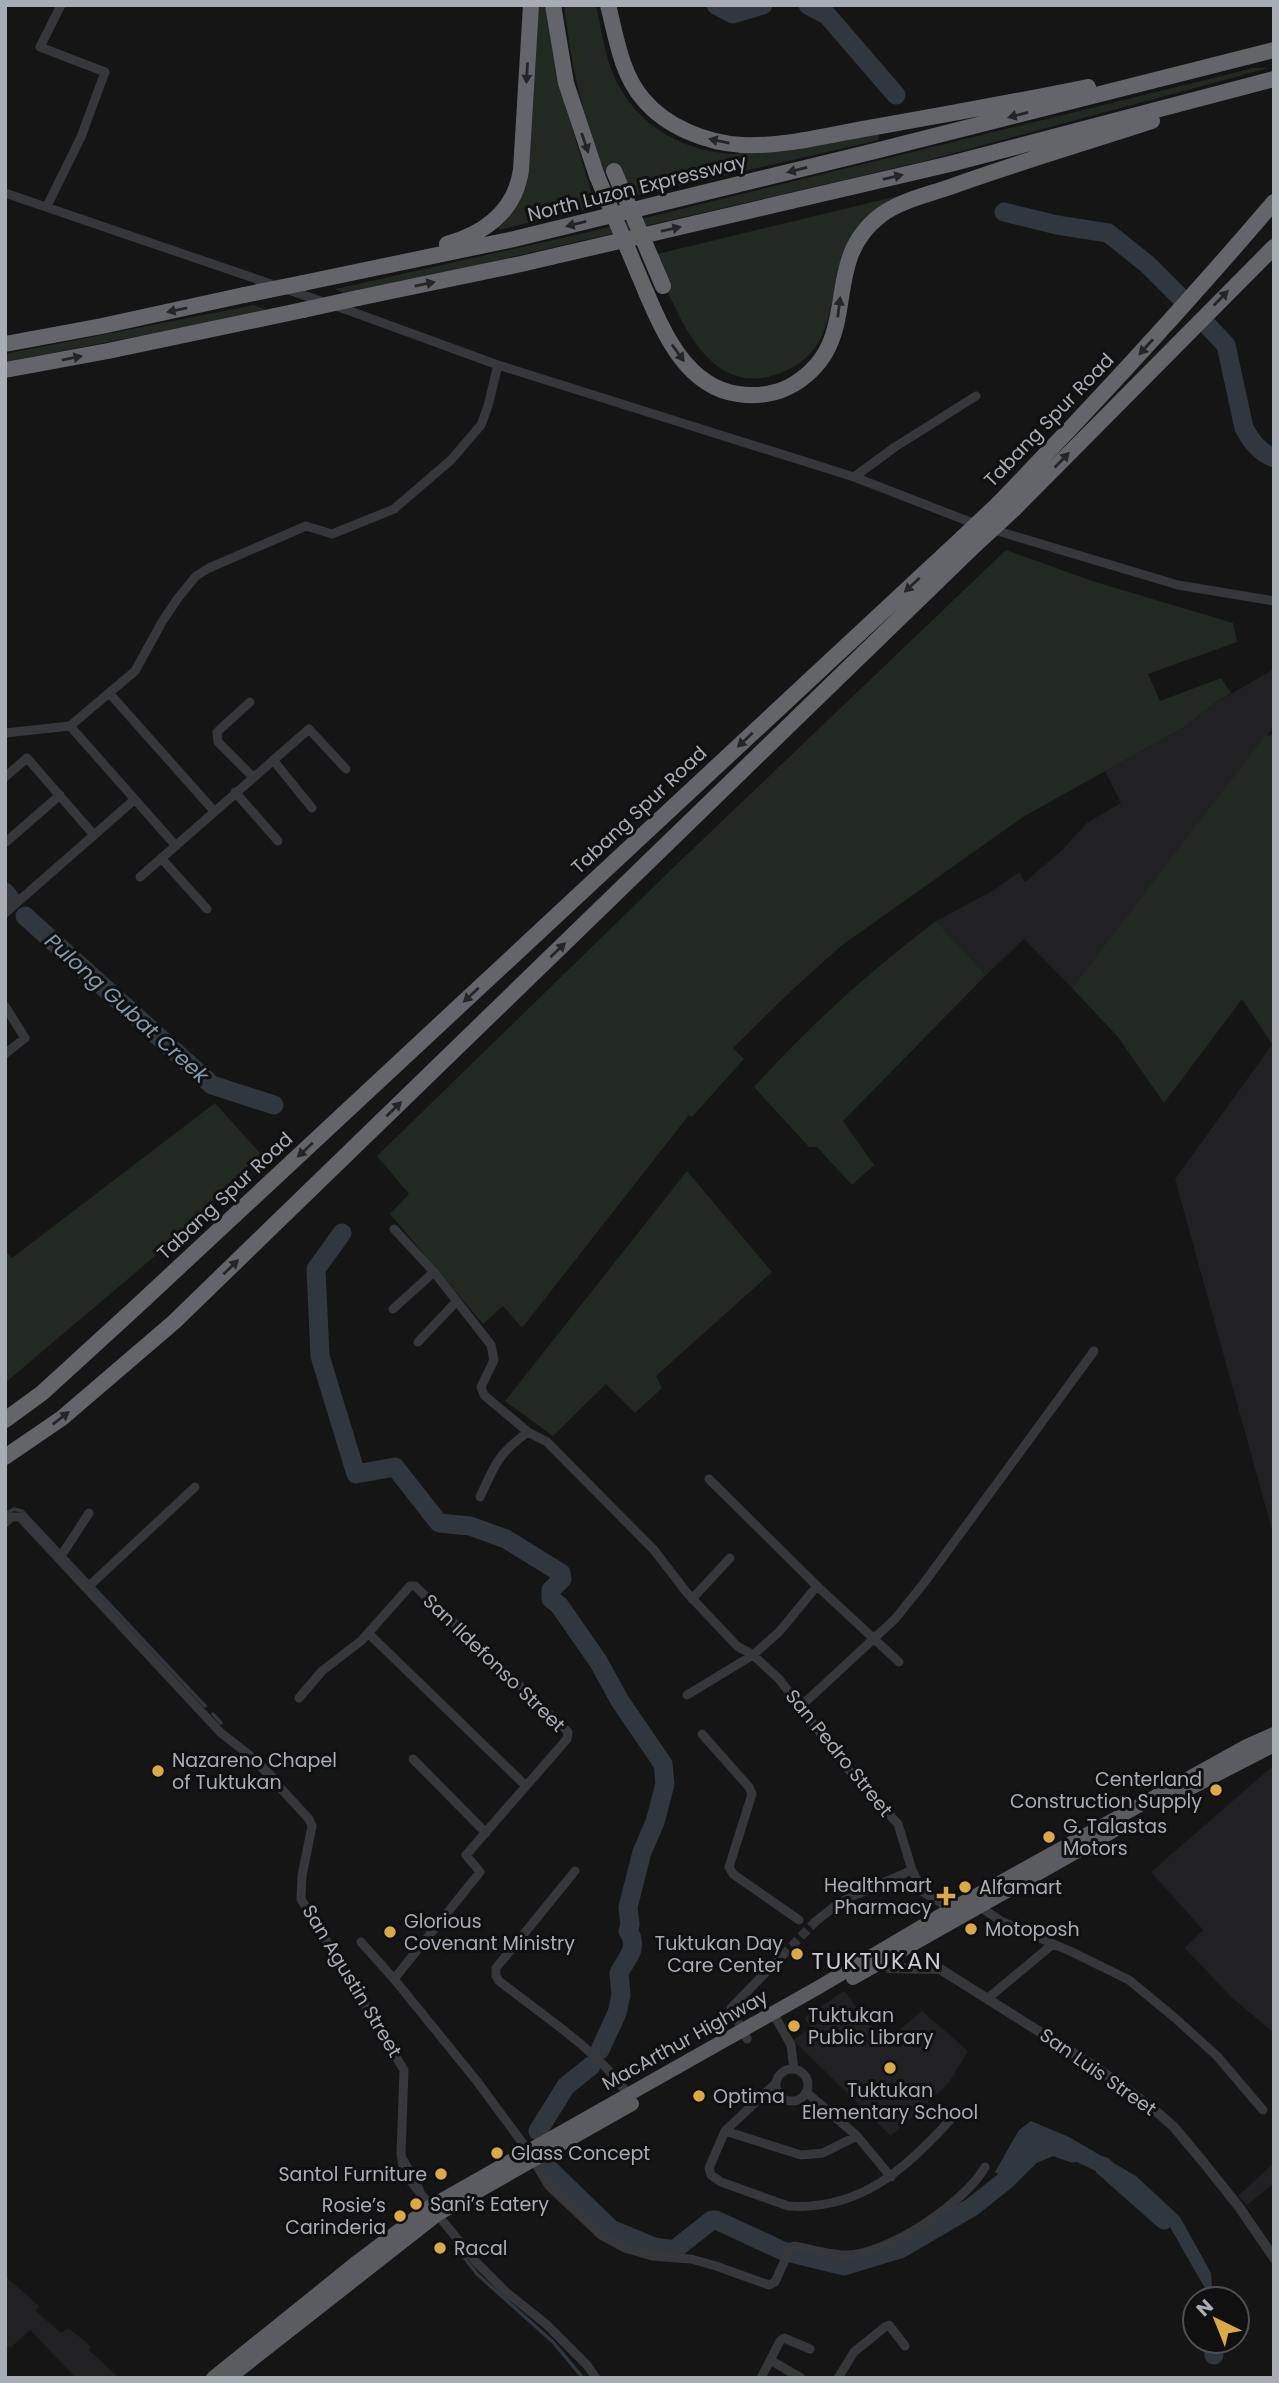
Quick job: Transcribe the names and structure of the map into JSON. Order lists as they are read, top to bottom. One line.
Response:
{"streets":{"highway":["North Luzon Expressway","Tabang Spur Road","MacArthur Highway"],"street":["San Ildefonso Street","San Pedro Street","San Agustin Street","San Luis Street"]},"crossings":[["San Pedro Street","MacArthur Highway"],["San Agustin Street","MacArthur Highway"],["MacArthur Highway","San Luis Street"]],"districts":["TUKTUKAN"],"water":["Pulong Gubat Creek"],"places":{"other":["Nazareno Chapel of Tuktukan","Centerland Construction Supply","G. Talastas Motors","Alfamart","Motoposh","Glorious Covenant Ministry","Tuktukan Day Care Center","Tuktukan Public Library","Tuktukan Elementary School","Optima","Glass Concept","Santol Furniture","Sani’s Eatery","Rosie’s Carinderia","Racal"],"health":["Healthmart Pharmacy"]},"north":"top left"}
